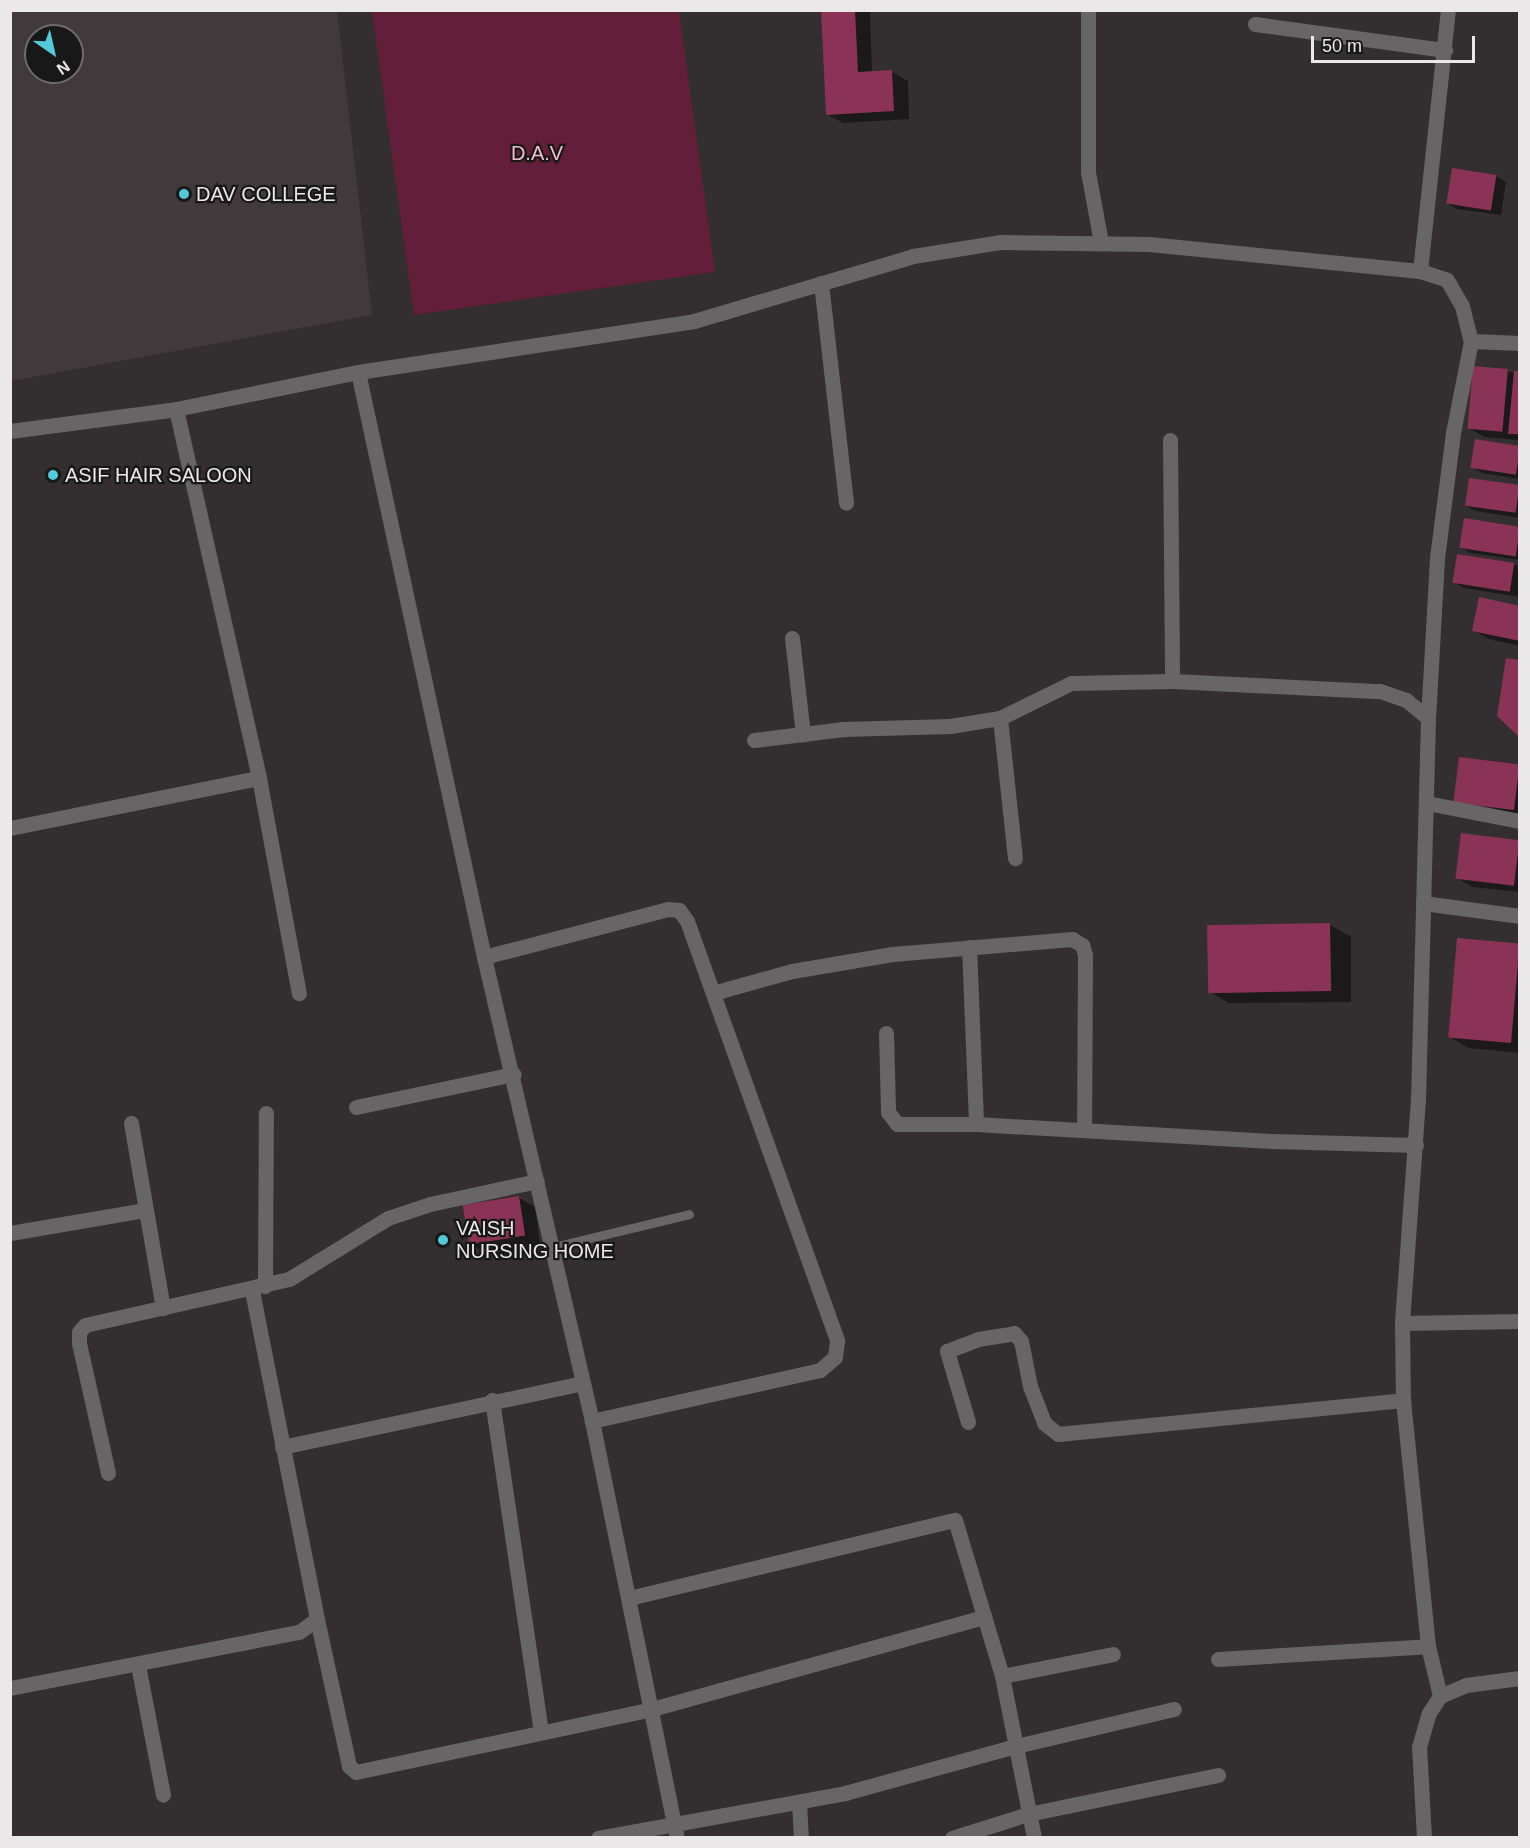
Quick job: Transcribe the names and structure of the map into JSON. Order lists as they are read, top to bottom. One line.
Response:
{"parks":["D.A.V"],"places":["DAV COLLEGE","ASIF HAIR SALOON","VAISH NURSING HOME"],"scale_bar":"50 m","north":"bottom right"}
